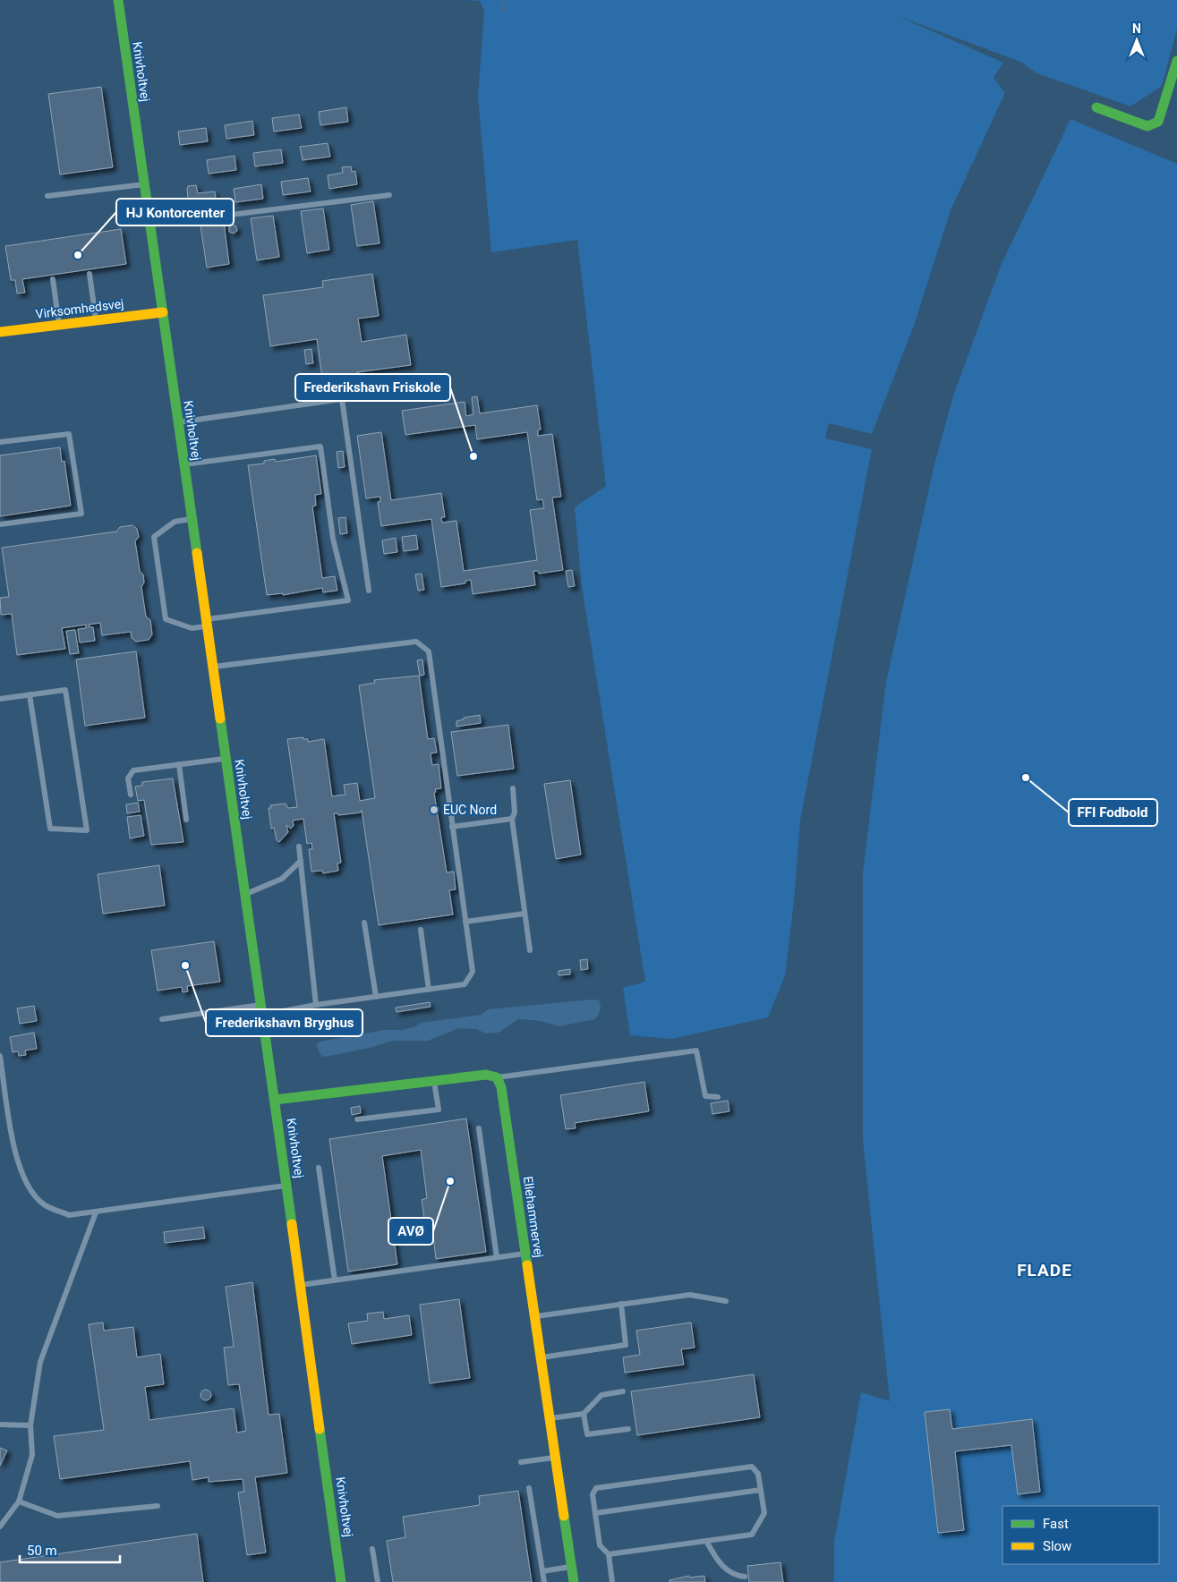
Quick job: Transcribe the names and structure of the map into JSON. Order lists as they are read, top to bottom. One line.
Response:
{"streets":{"street":["Knivholtvej","Virksomhedsvej","Ellehammervej"]},"crossings":[["Knivholtvej","Virksomhedsvej"]],"districts":["FLADE"],"places":["HJ Kontorcenter","Frederikshavn Friskole","FFI Fodbold","EUC Nord","Frederikshavn Bryghus","AVØ"],"legend":["Fast","Slow"],"scale_bar":"50 m","north":"top"}
